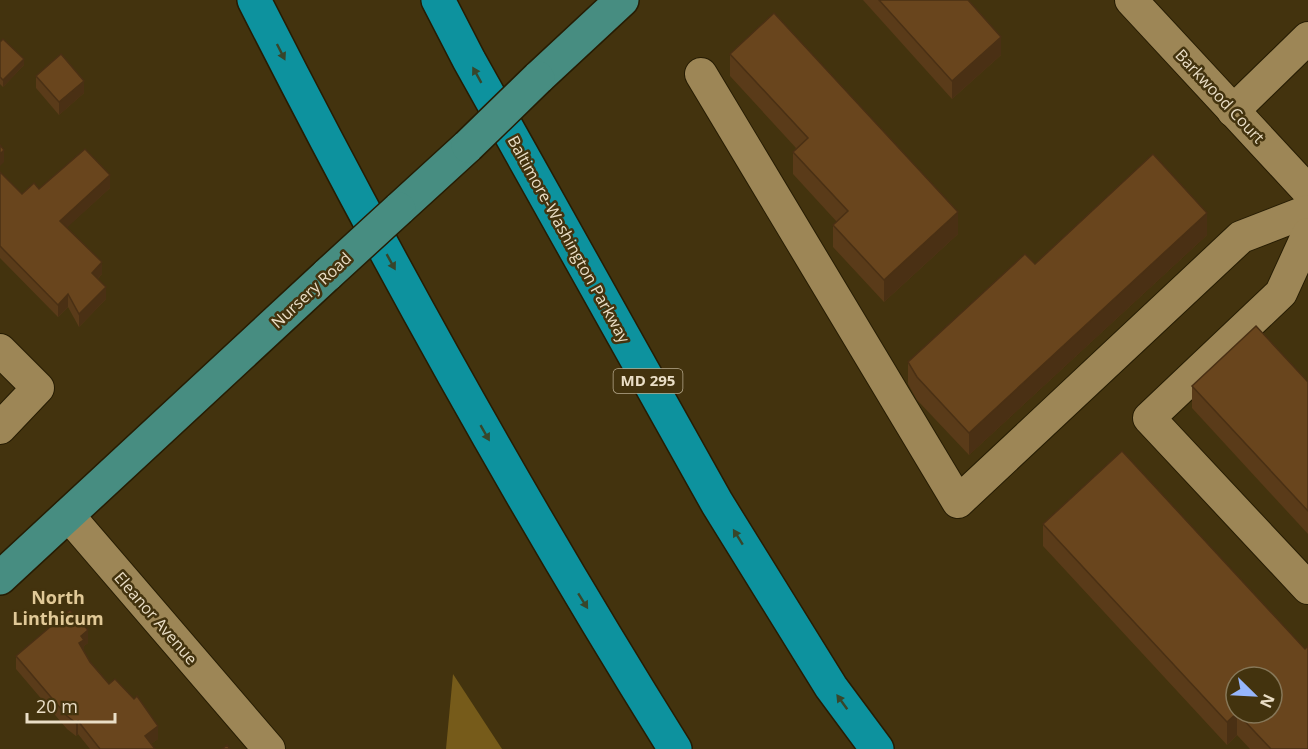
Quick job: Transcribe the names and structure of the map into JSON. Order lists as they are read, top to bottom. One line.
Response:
{"streets":{"highway":["Baltimore-Washington Parkway","MD 295"],"main road":["Nursery Road"],"street":["Barkwood Court","Eleanor Avenue"]},"crossings":[["Nursery Road","Eleanor Avenue"]],"districts":["North Linthicum"],"scale_bar":"20 m","north":"bottom right"}
